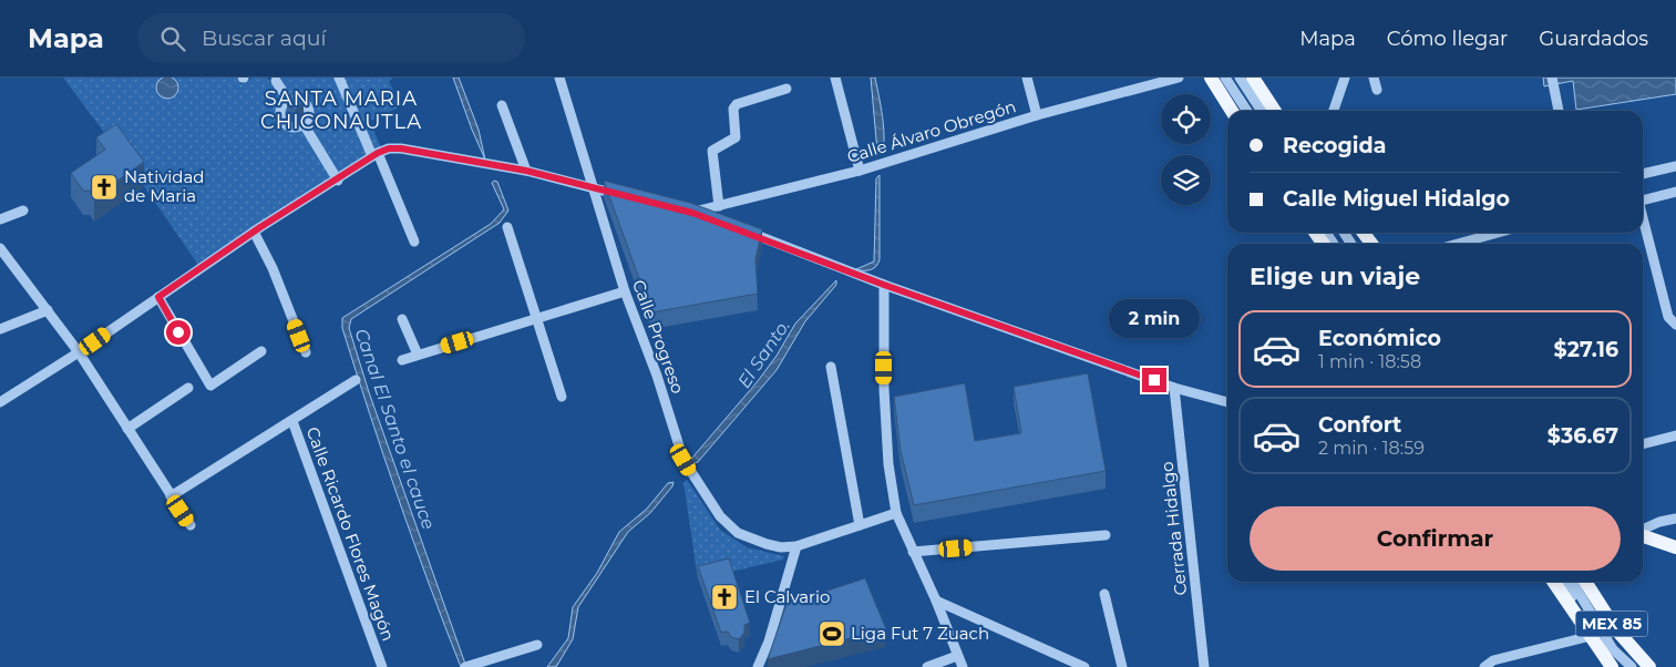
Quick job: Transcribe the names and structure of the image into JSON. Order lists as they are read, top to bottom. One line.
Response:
{"streets":{"main road":["MEX 85"],"street":["Calle Álvaro Obregón","Calle Progreso","Cerrada Hidalgo","Calle Ricardo Flores Magón"]},"districts":["SANTA MARIA CHICONAUTLA"],"water":["El Santo.","Canal El Santo el cauce"],"places":{"church":["Natividad de Maria","El Calvario"],"sports":["Liga Fut 7 Zuach"]},"page":{"header":"Mapa","search":"Buscar aquí","nav":["Mapa","Cómo llegar","Guardados"],"banner":["Recogida","Calle Miguel Hidalgo"],"heading":"Elige un viaje","bubble":"2 min","list":[{"name":"Económico","note":"1 min · 18:58","value":"$27.16"},{"name":"Confort","note":"2 min · 18:59","value":"$36.67"}],"buttons":"Confirmar"}}
